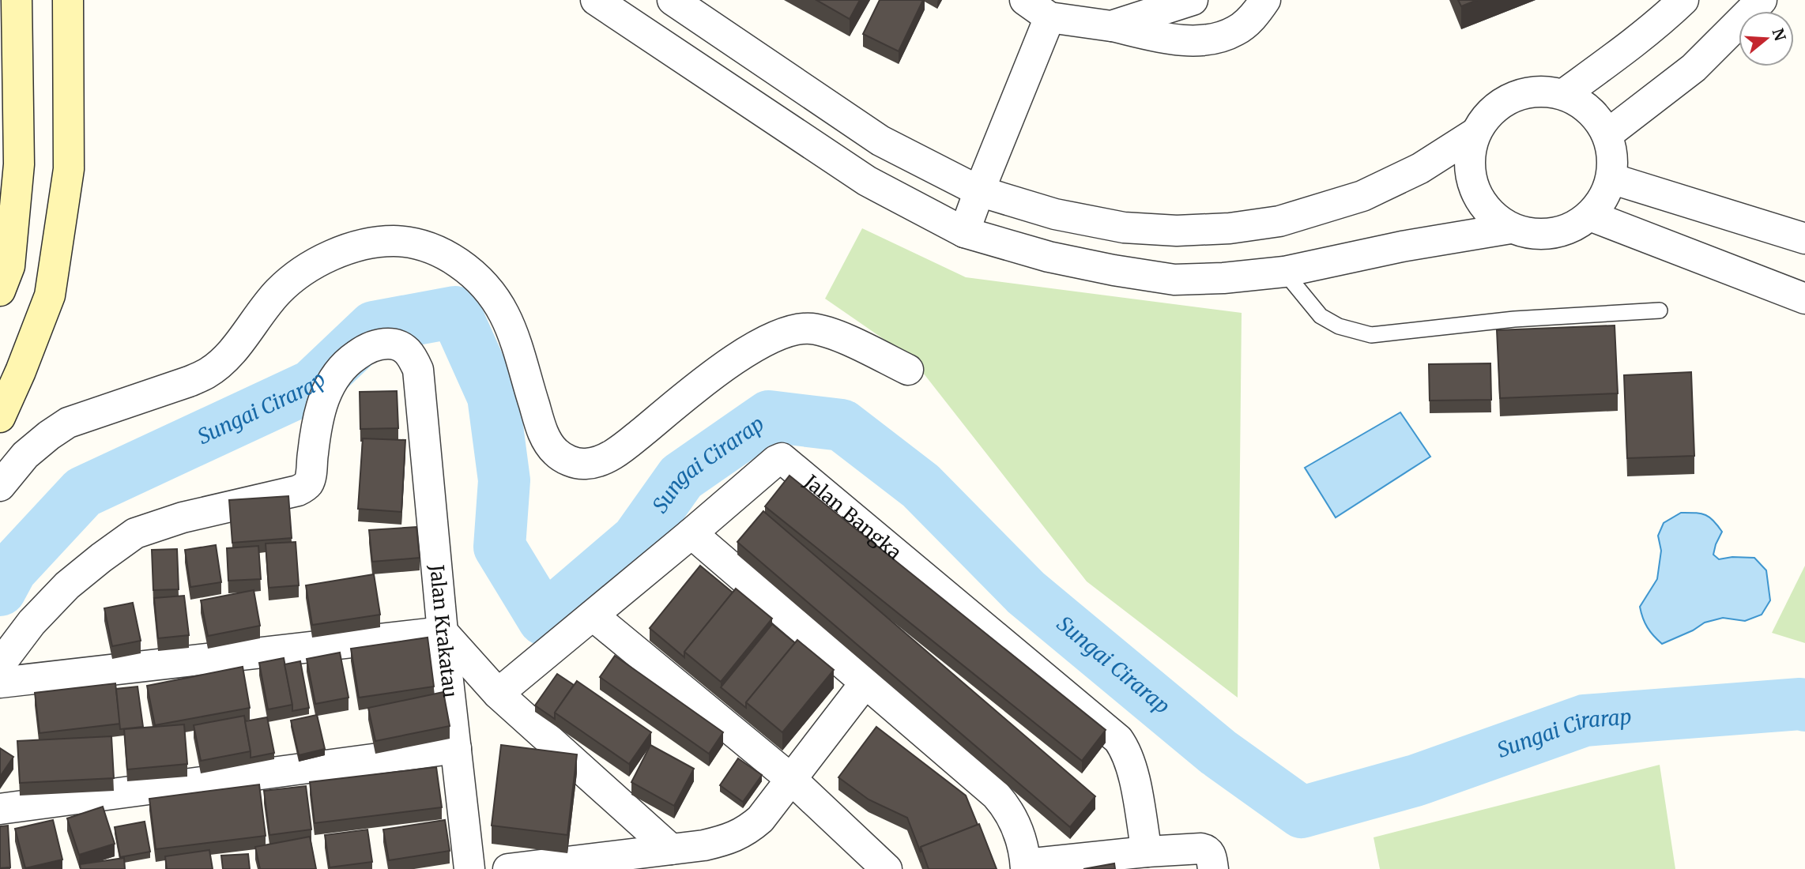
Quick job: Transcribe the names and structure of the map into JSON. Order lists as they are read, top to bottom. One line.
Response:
{"streets":{"street":["Jalan Bangka","Jalan Krakatau"]},"water":["Sungai Cirarap"],"north":"right"}
